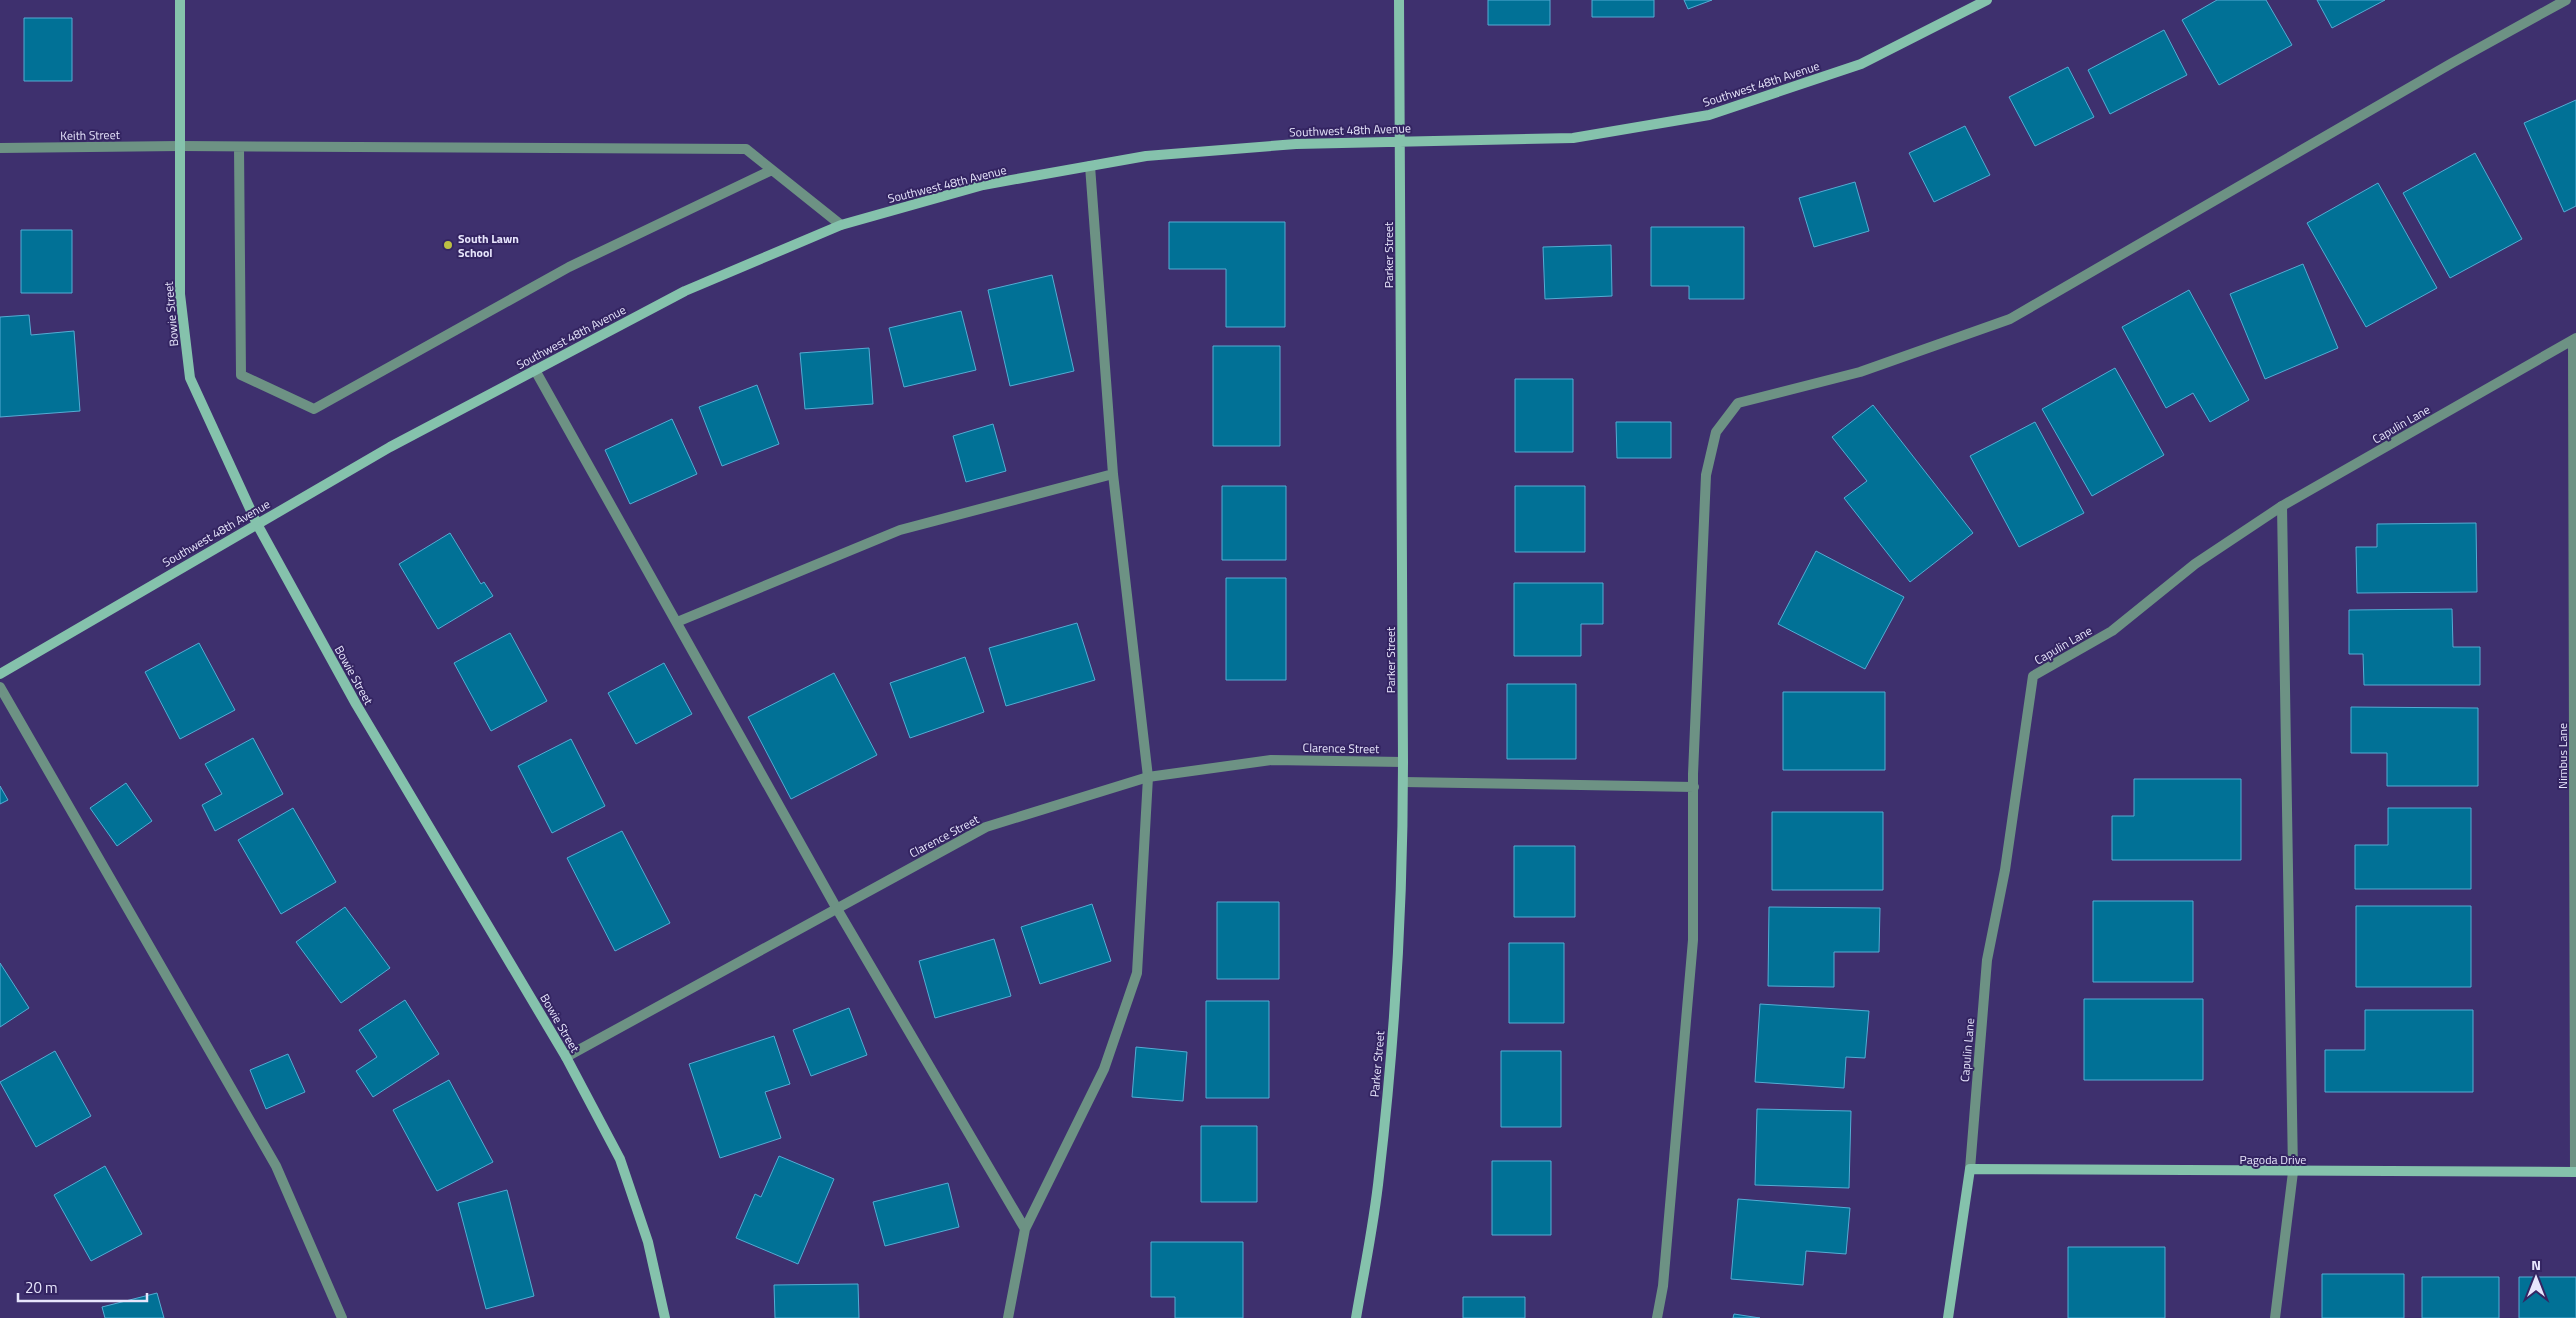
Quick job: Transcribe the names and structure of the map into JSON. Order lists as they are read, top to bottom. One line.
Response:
{"streets":{"street":["Southwest 48th Avenue","Keith Street","Parker Street","Bowie Street","Capulin Lane","Clarence Street","Nimbus Lane","Pagoda Drive"]},"crossings":[["Southwest 48th Avenue","Keith Street"],["Southwest 48th Avenue","Parker Street"],["Southwest 48th Avenue","Bowie Street"],["Keith Street","Bowie Street"],["Parker Street","Clarence Street"],["Bowie Street","Clarence Street"],["Capulin Lane","Nimbus Lane"],["Capulin Lane","Pagoda Drive"],["Nimbus Lane","Pagoda Drive"]],"places":["South Lawn School"],"scale_bar":"20 m","north":"top"}
